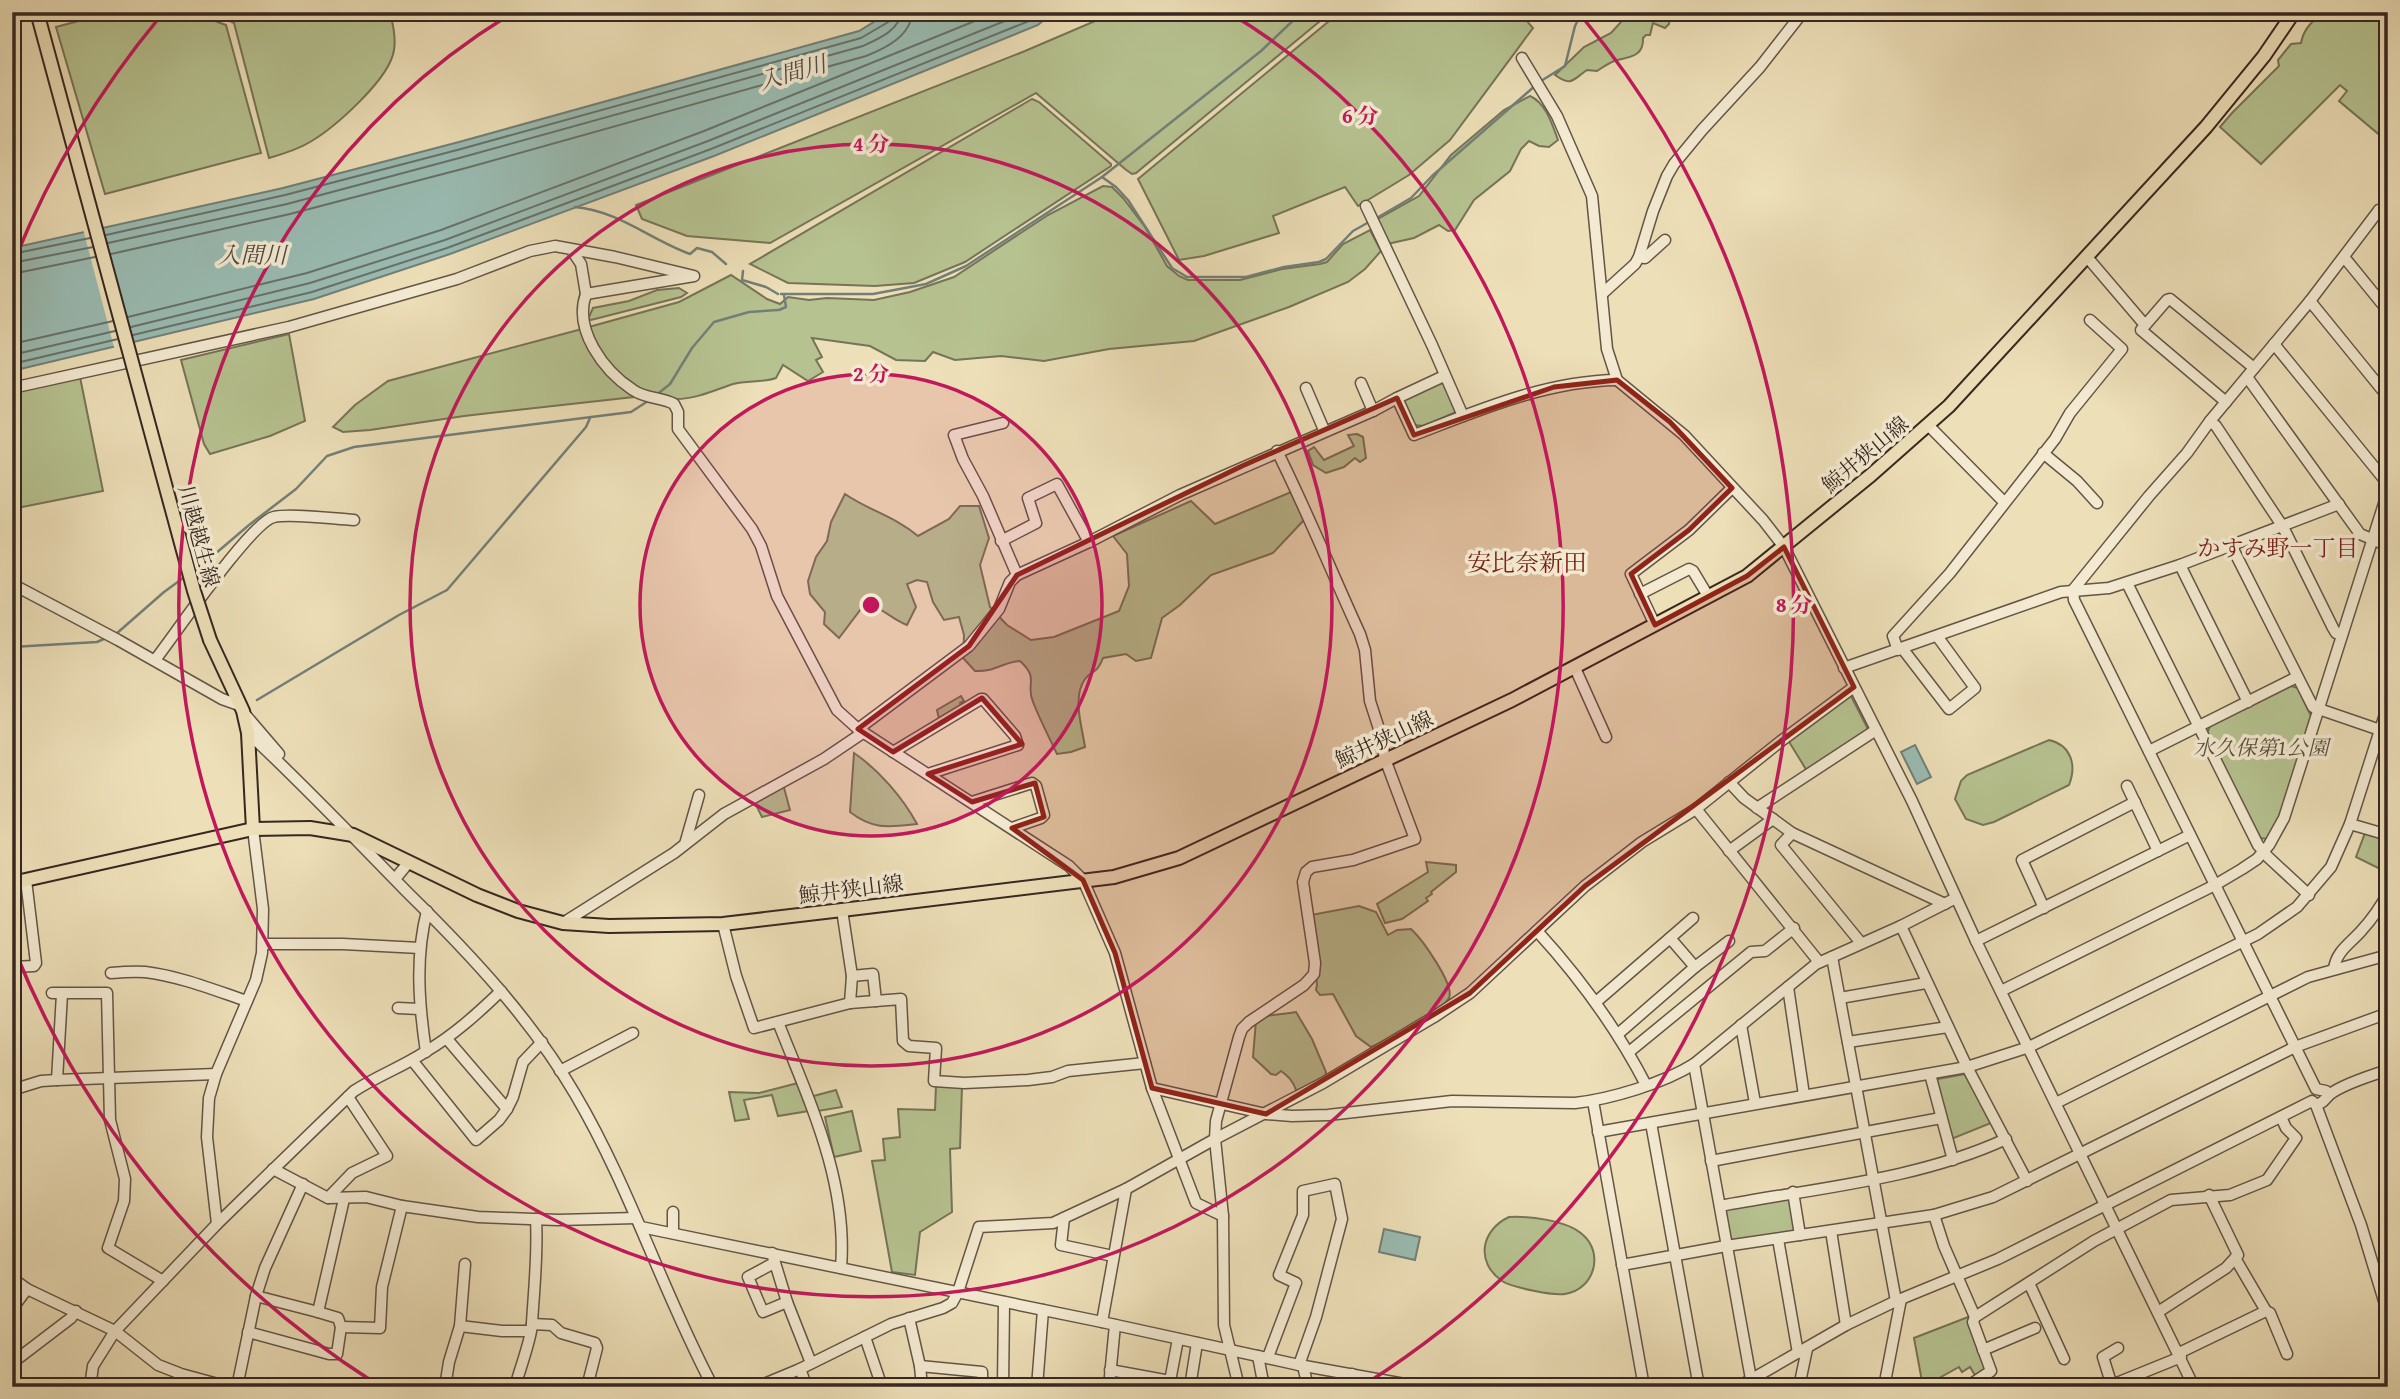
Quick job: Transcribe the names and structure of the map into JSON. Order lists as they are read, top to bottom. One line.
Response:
{"streets":{"main road":["鯨井狭山線","川越越生線"]},"crossings":[["鯨井狭山線","川越越生線"]],"districts":["かすみ野一丁目","安比奈新田"],"water":["入間川"],"parks":["水久保第1公園"],"rings":["6 分","4 分","2 分","8 分"]}
